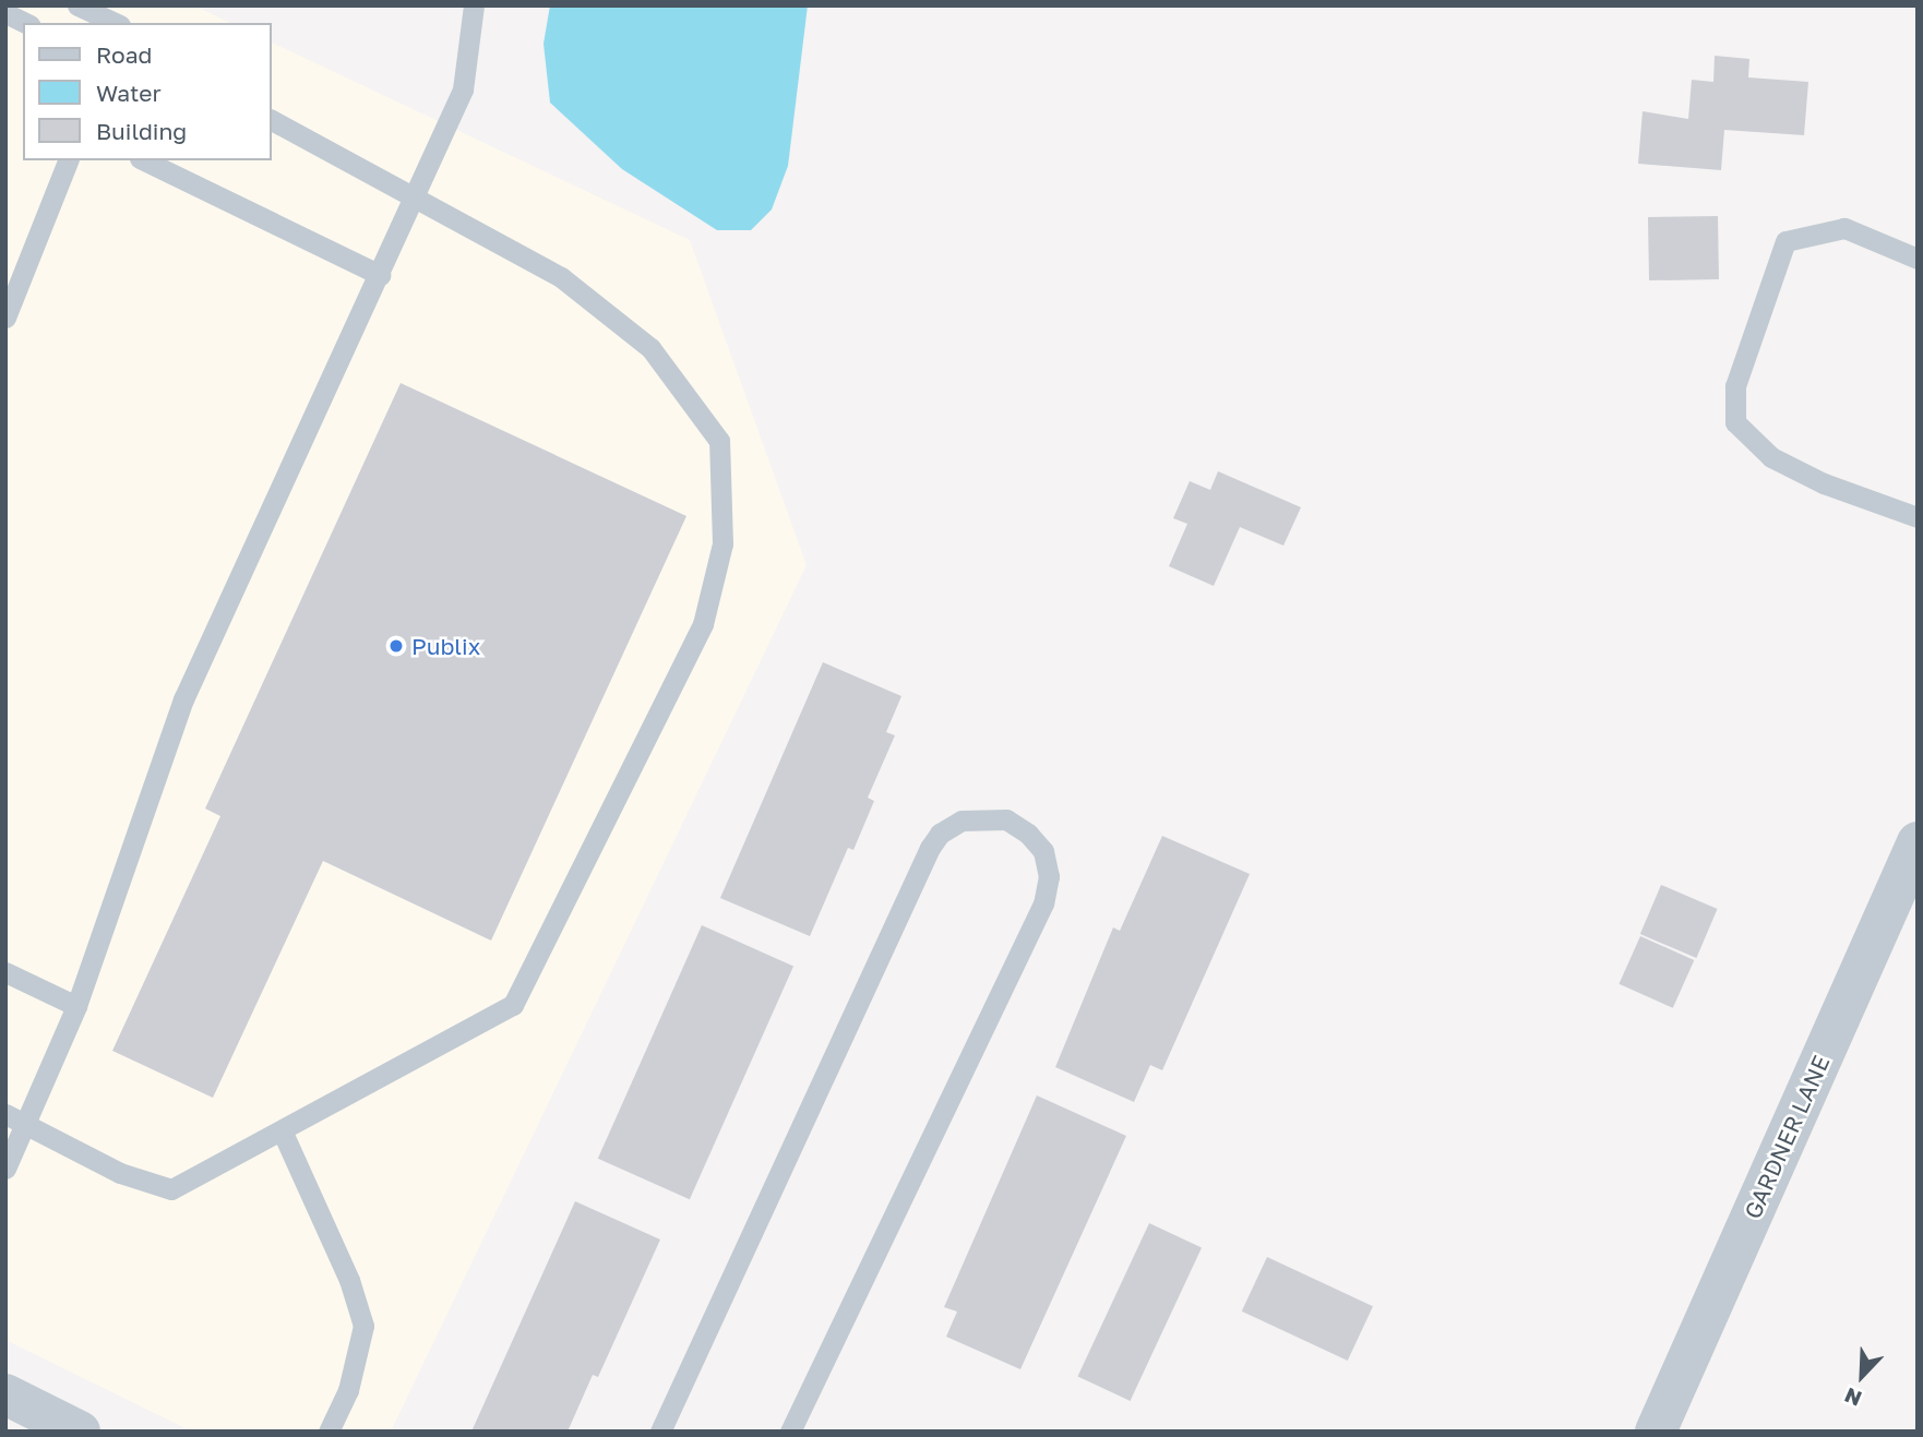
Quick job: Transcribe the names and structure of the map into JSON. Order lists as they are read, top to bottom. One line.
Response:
{"streets":{"street":["GARDNER LANE"]},"places":["Publix"],"legend":["Road","Water","Building"],"north":"bottom left"}
